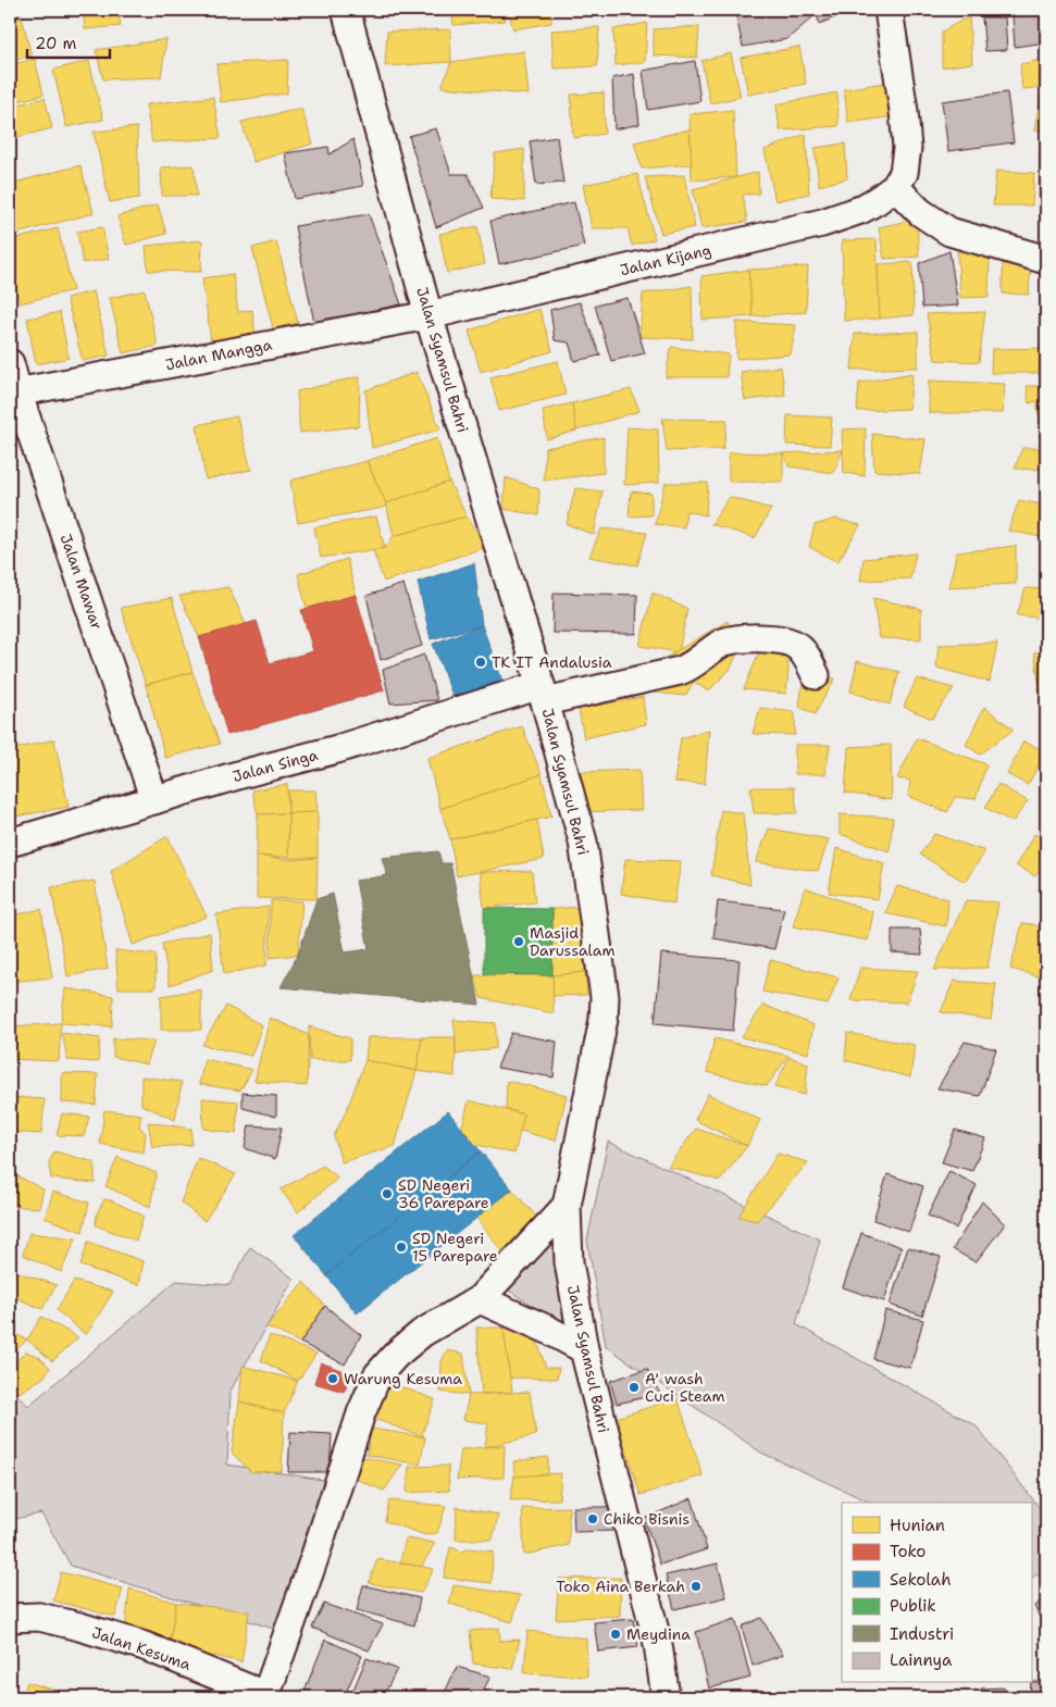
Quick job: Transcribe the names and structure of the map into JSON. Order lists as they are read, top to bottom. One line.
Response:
{"streets":{"street":["Jalan Kijang","Jalan Mangga","Jalan Syamsul Bahri","Jalan Mawar","Jalan Singa","Jalan Kesuma"]},"crossings":[["Jalan Kijang","Jalan Mangga"],["Jalan Kijang","Jalan Syamsul Bahri"],["Jalan Mangga","Jalan Syamsul Bahri"],["Jalan Mangga","Jalan Mawar"],["Jalan Syamsul Bahri","Jalan Singa"],["Jalan Mawar","Jalan Singa"]],"places":["TK IT Andalusia","Masjid Darussalam","SD Negeri 36 Parepare","SD Negeri 15 Parepare","Warung Kesuma","A' wash Cuci Steam","Chiko Bisnis","Toko Aina Berkah","Meydina"],"legend":["Hunian","Toko","Sekolah","Publik","Industri","Lainnya"],"scale_bar":"20 m"}
